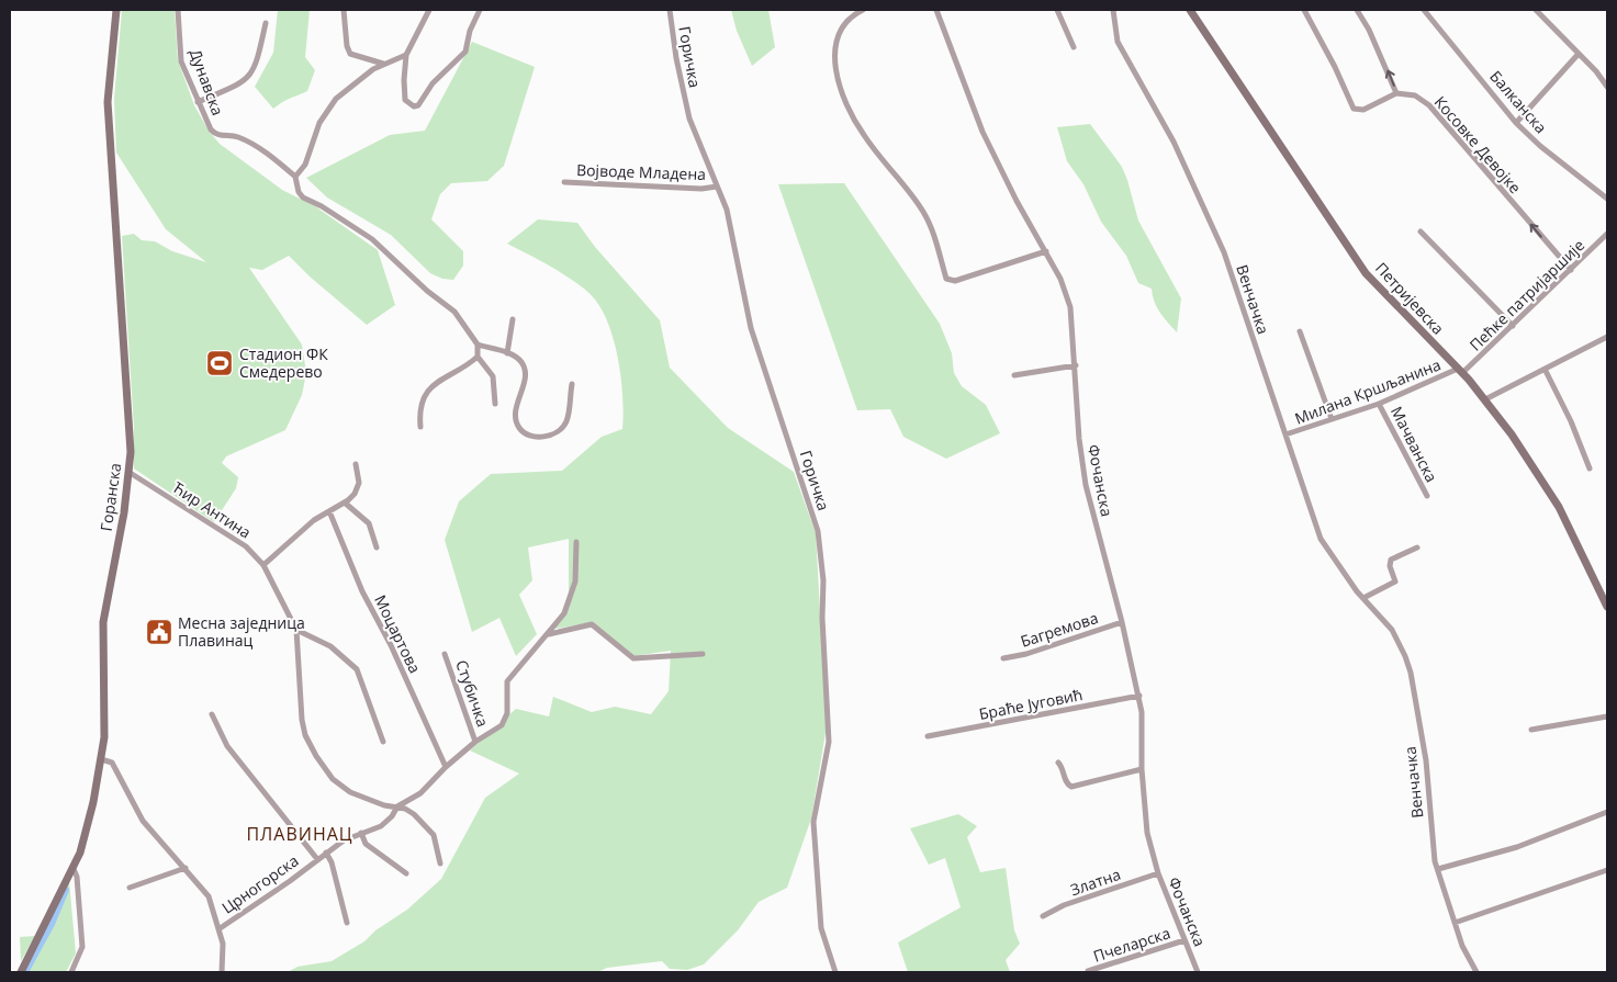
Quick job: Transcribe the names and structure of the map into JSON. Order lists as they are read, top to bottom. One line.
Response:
{"streets":{"main road":["Петријевска","Горанска"],"street":["Горичка","Дунавска","Балканска","Косовке Девојке","Војводе Младена","Пећке патријаршије","Венчачка","Милана Кршљанина","Мачванска","Фочанска","Ћир Антина","Багремова","Моцартова","Стубичка","Браће Југовић","Златна","Црногорска","Пчеларска"]},"crossings":[["Горичка","Војводе Младена"],["Косовке Девојке","Пећке патријаршије"],["Пећке патријаршије","Петријевска"],["Пећке патријаршије","Милана Кршљанина"],["Петријевска","Милана Кршљанина"],["Венчачка","Милана Кршљанина"],["Милана Кршљанина","Мачванска"],["Фочанска","Багремова"],["Фочанска","Браће Југовић"],["Фочанска","Златна"],["Фочанска","Пчеларска"],["Горанска","Ћир Антина"],["Ћир Антина","Црногорска"],["Моцартова","Црногорска"],["Стубичка","Црногорска"]],"one_way":["Косовке Девојке"],"districts":["ПЛАВИНАЦ"],"places":{"sports":["Стадион ФК Смедерево"],"public building":["Месна заједница Плавинац"]}}
